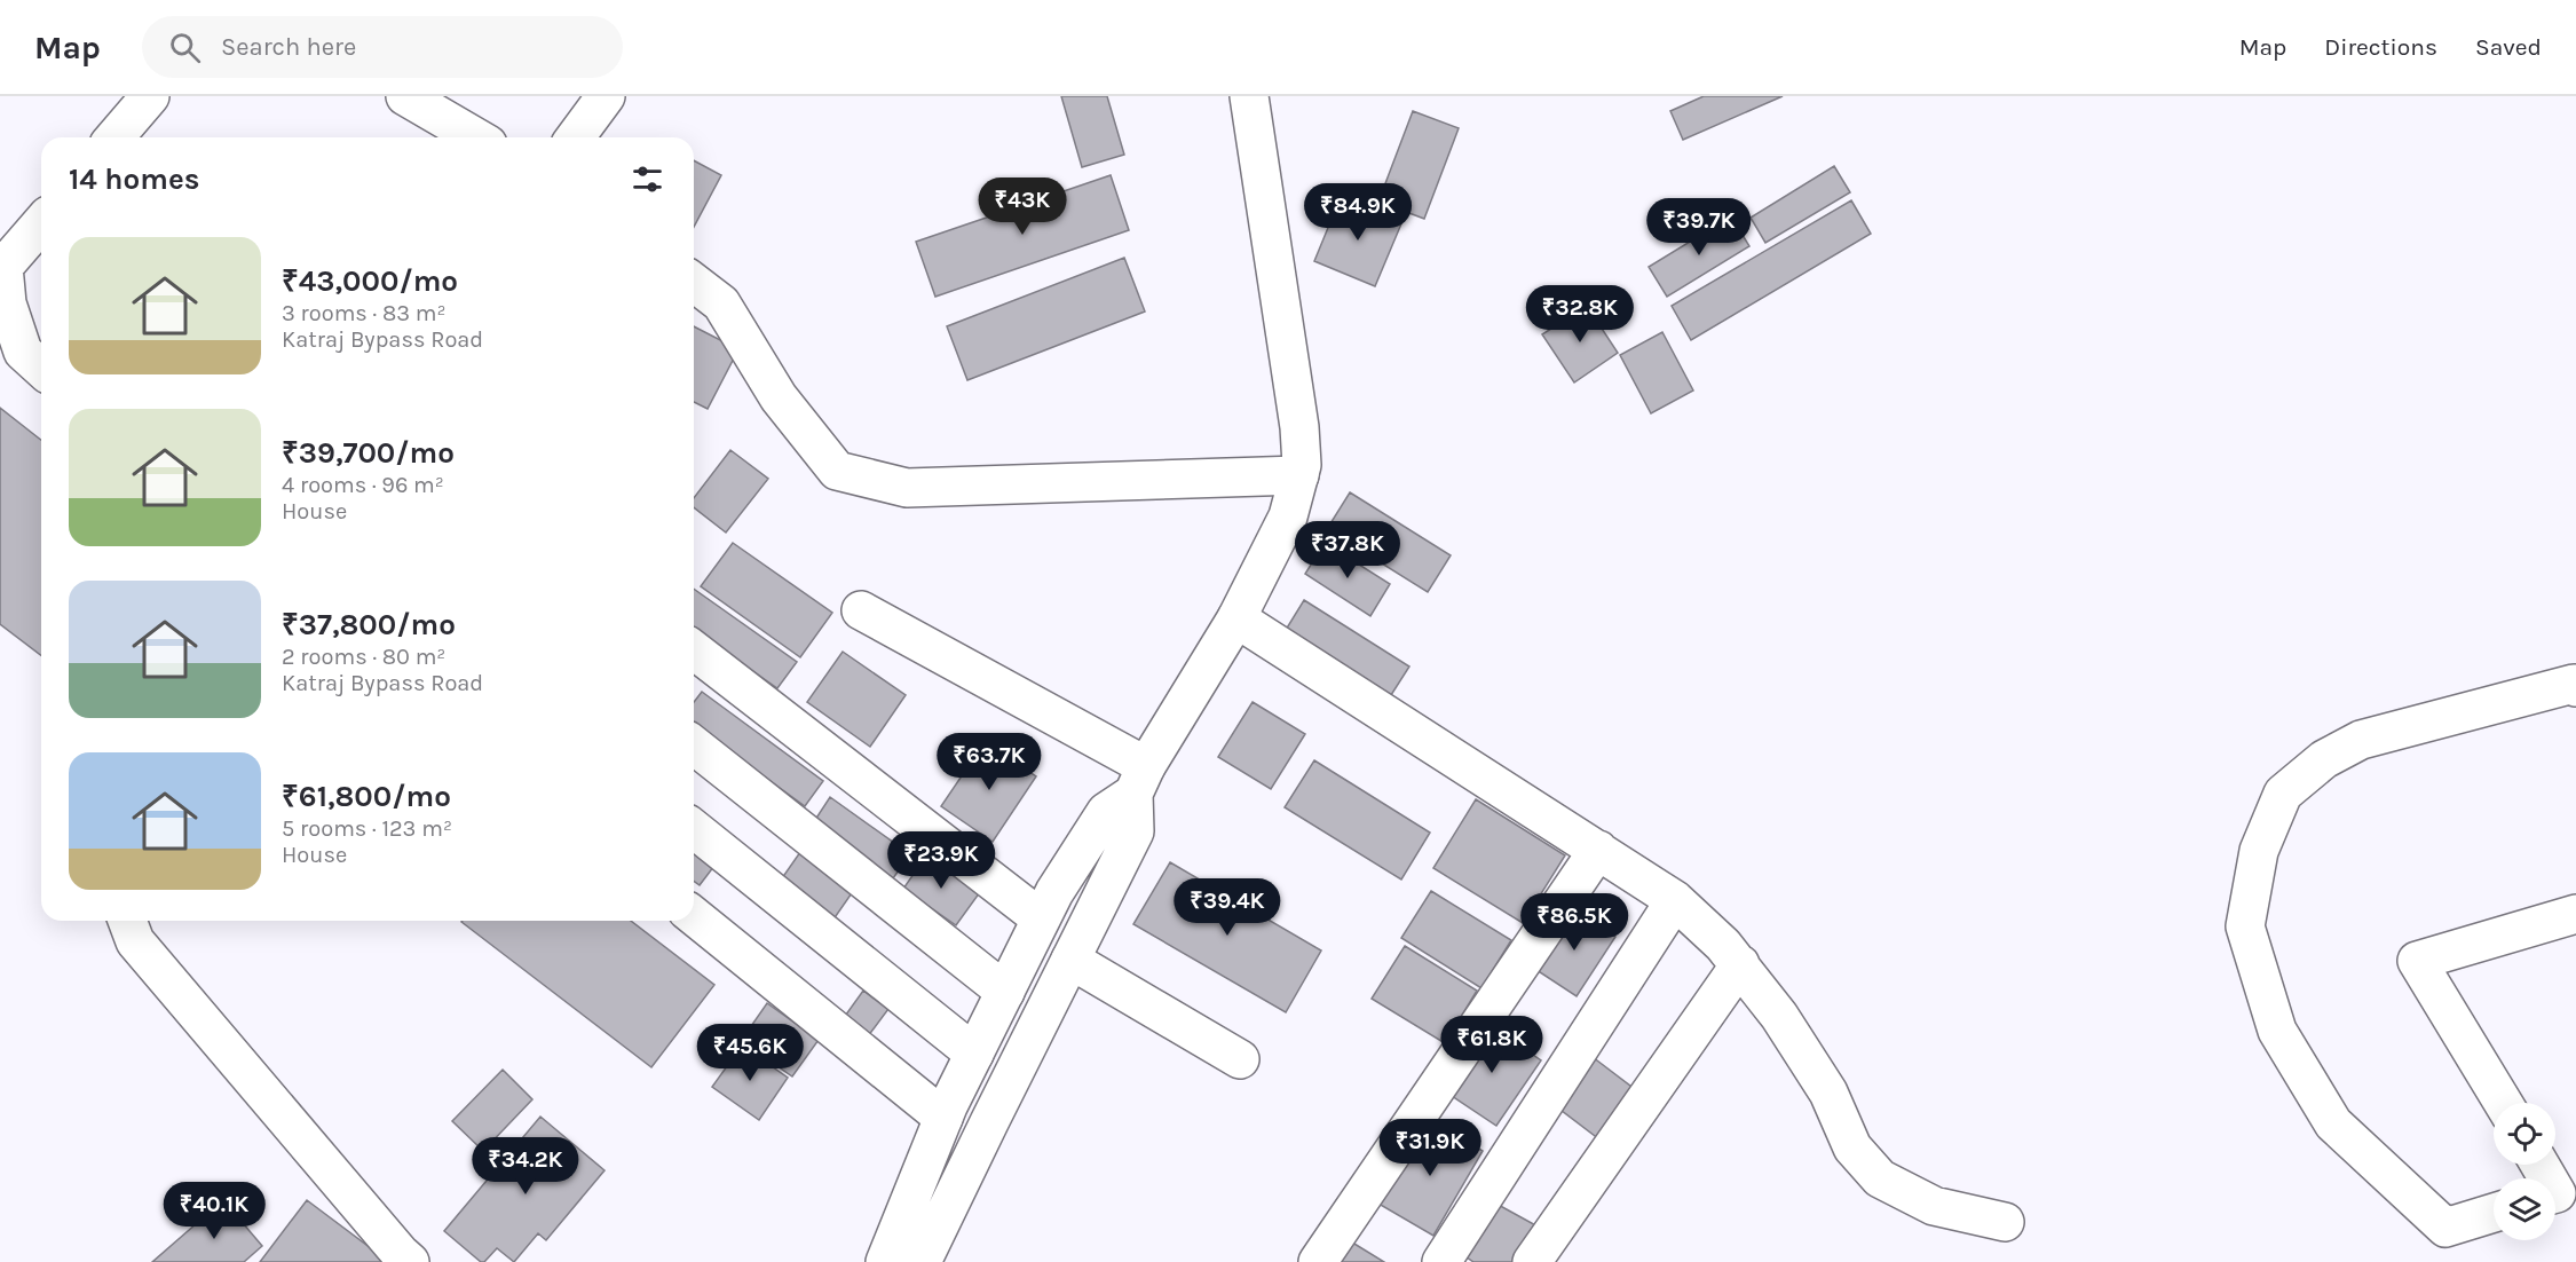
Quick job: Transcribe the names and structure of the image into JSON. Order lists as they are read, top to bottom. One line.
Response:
{"page":{"header":"Map","search":"Search here","nav":["Map","Directions","Saved"],"heading":"14 homes","price":["₹43K","₹84.9K","₹39.7K","₹32.8K","₹37.8K","₹63.7K","₹23.9K","₹39.4K","₹86.5K","₹61.8K","₹45.6K","₹31.9K","₹34.2K","₹40.1K"],"list":[{"name":"₹43,000/mo","note":"3 rooms · 83 m² · Katraj Bypass Road"},{"name":"₹39,700/mo","note":"4 rooms · 96 m² · House"},{"name":"₹37,800/mo","note":"2 rooms · 80 m² · Katraj Bypass Road"},{"name":"₹61,800/mo","note":"5 rooms · 123 m² · House"}]}}
